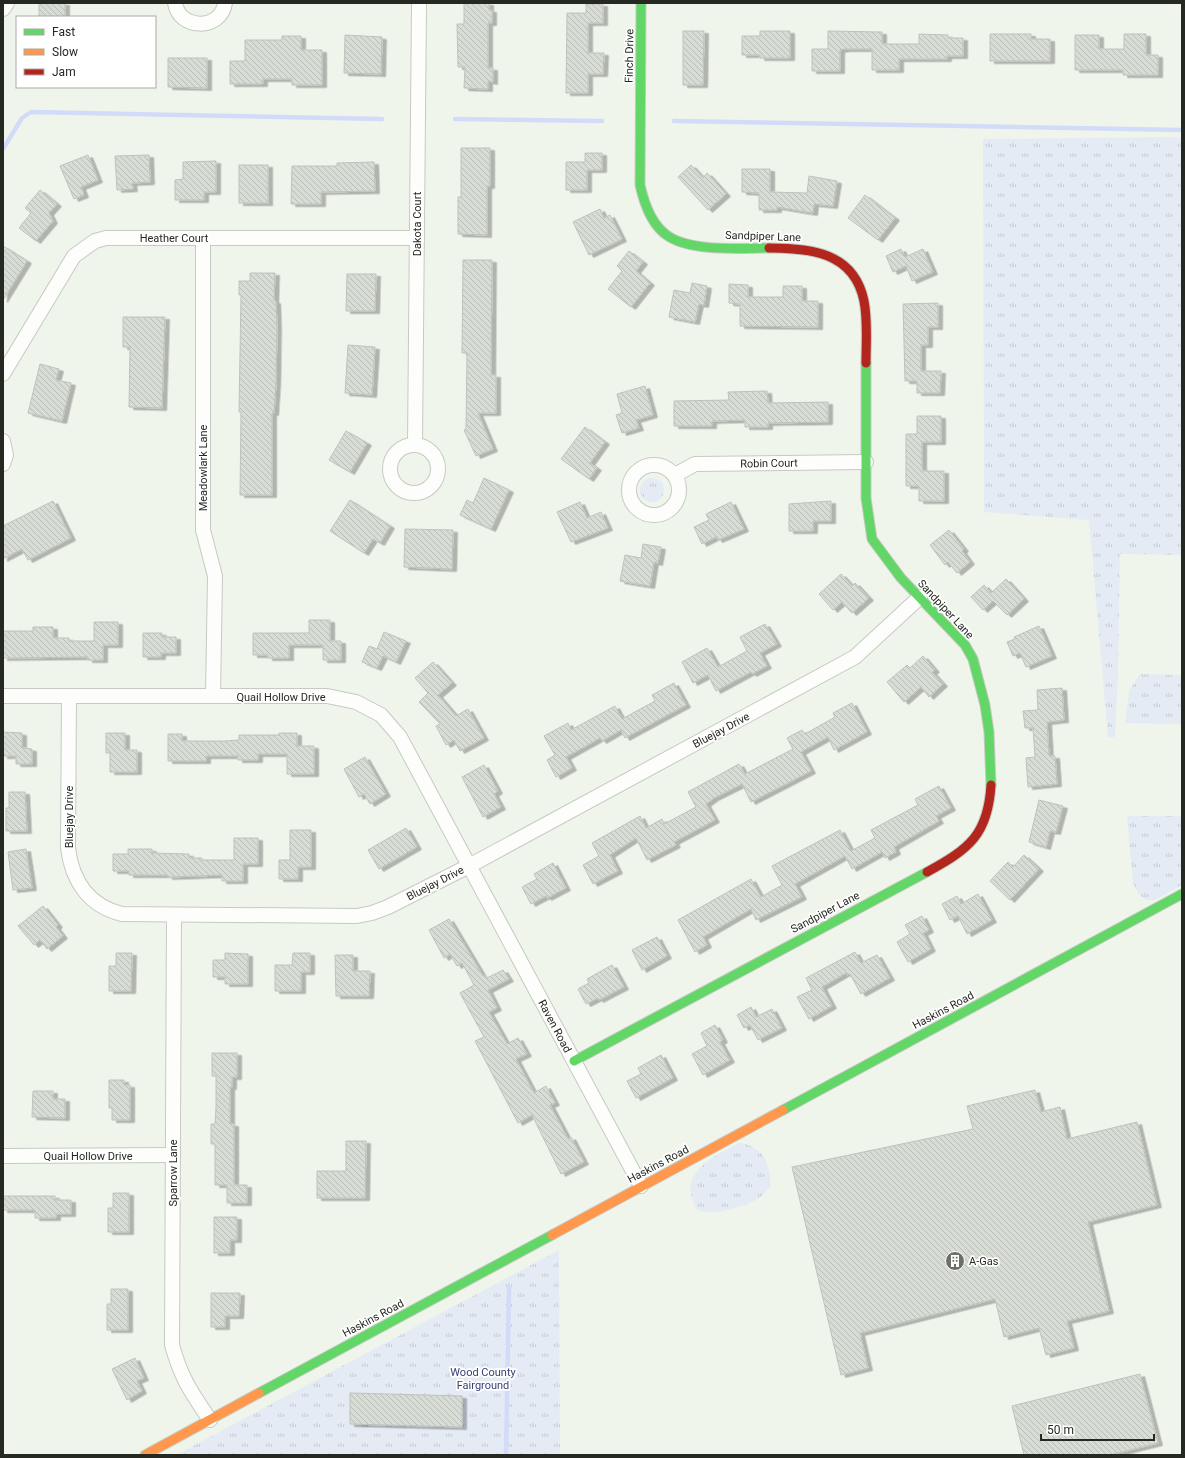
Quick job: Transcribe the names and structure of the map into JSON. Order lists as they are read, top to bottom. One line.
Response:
{"streets":{"street":["Finch Drive","Dakota Court","Sandpiper Lane","Heather Court","Robin Court","Meadowlark Lane","Quail Hollow Drive","Bluejay Drive","Haskins Road","Raven Road","Sparrow Lane"]},"crossings":[["Finch Drive","Sandpiper Lane"],["Dakota Court","Heather Court"],["Sandpiper Lane","Robin Court"],["Sandpiper Lane","Bluejay Drive"],["Sandpiper Lane","Raven Road"],["Heather Court","Meadowlark Lane"],["Meadowlark Lane","Quail Hollow Drive"],["Quail Hollow Drive","Bluejay Drive"],["Quail Hollow Drive","Raven Road"],["Quail Hollow Drive","Sparrow Lane"],["Bluejay Drive","Raven Road"],["Bluejay Drive","Sparrow Lane"],["Haskins Road","Raven Road"],["Haskins Road","Sparrow Lane"]],"parks":["Wood County Fairground"],"places":{"building":["A-Gas"]},"legend":["Fast","Slow","Jam"],"scale_bar":"50 m"}
